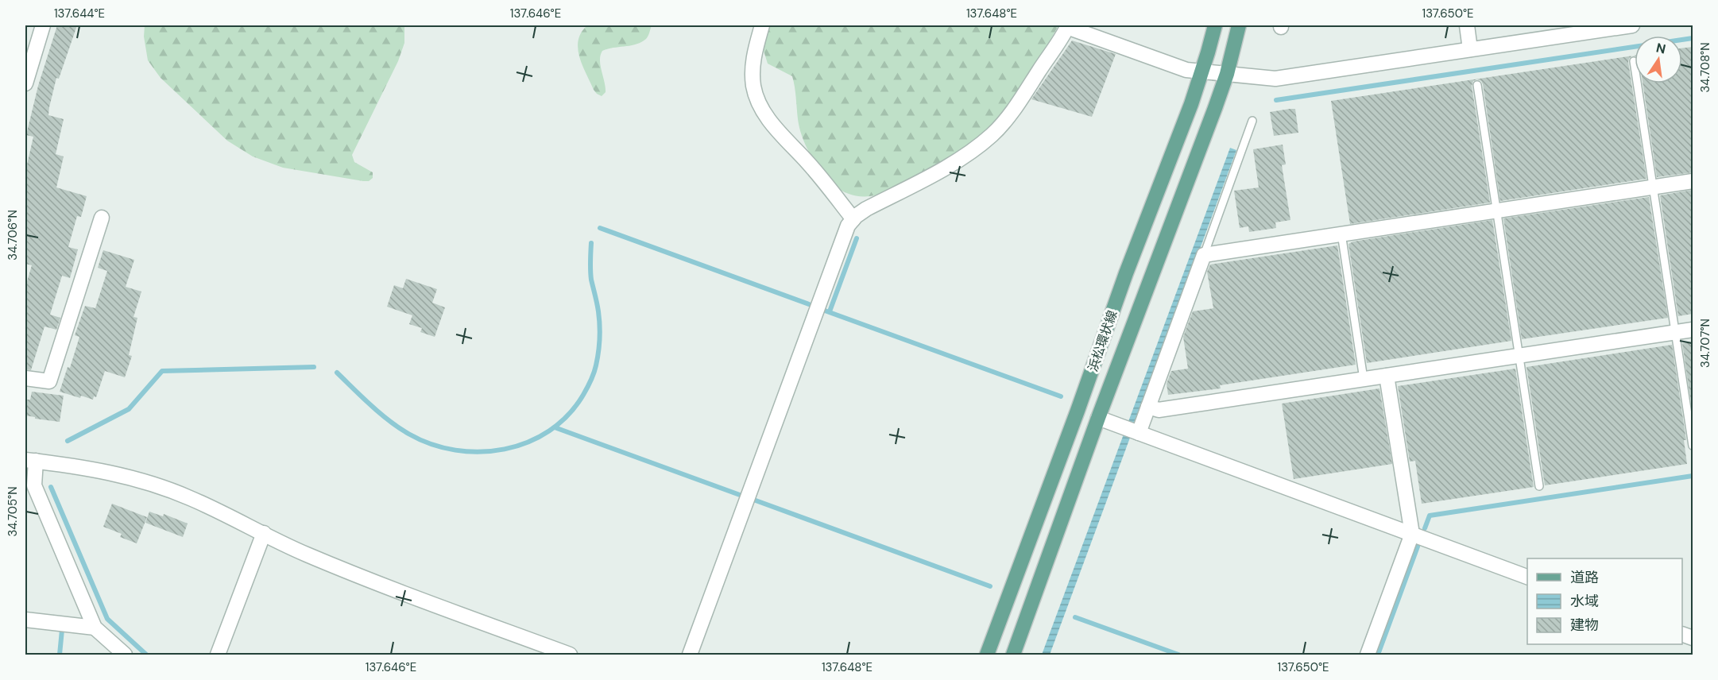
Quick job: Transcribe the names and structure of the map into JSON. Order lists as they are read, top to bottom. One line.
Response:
{"streets":{"main road":["浜松環状線"]},"legend":["道路","水域","建物"],"north":"top","coordinates":["137.644°E","137.646°E","137.648°E","137.650°E","34.708°N","34.706°N","34.707°N","34.705°N"]}
